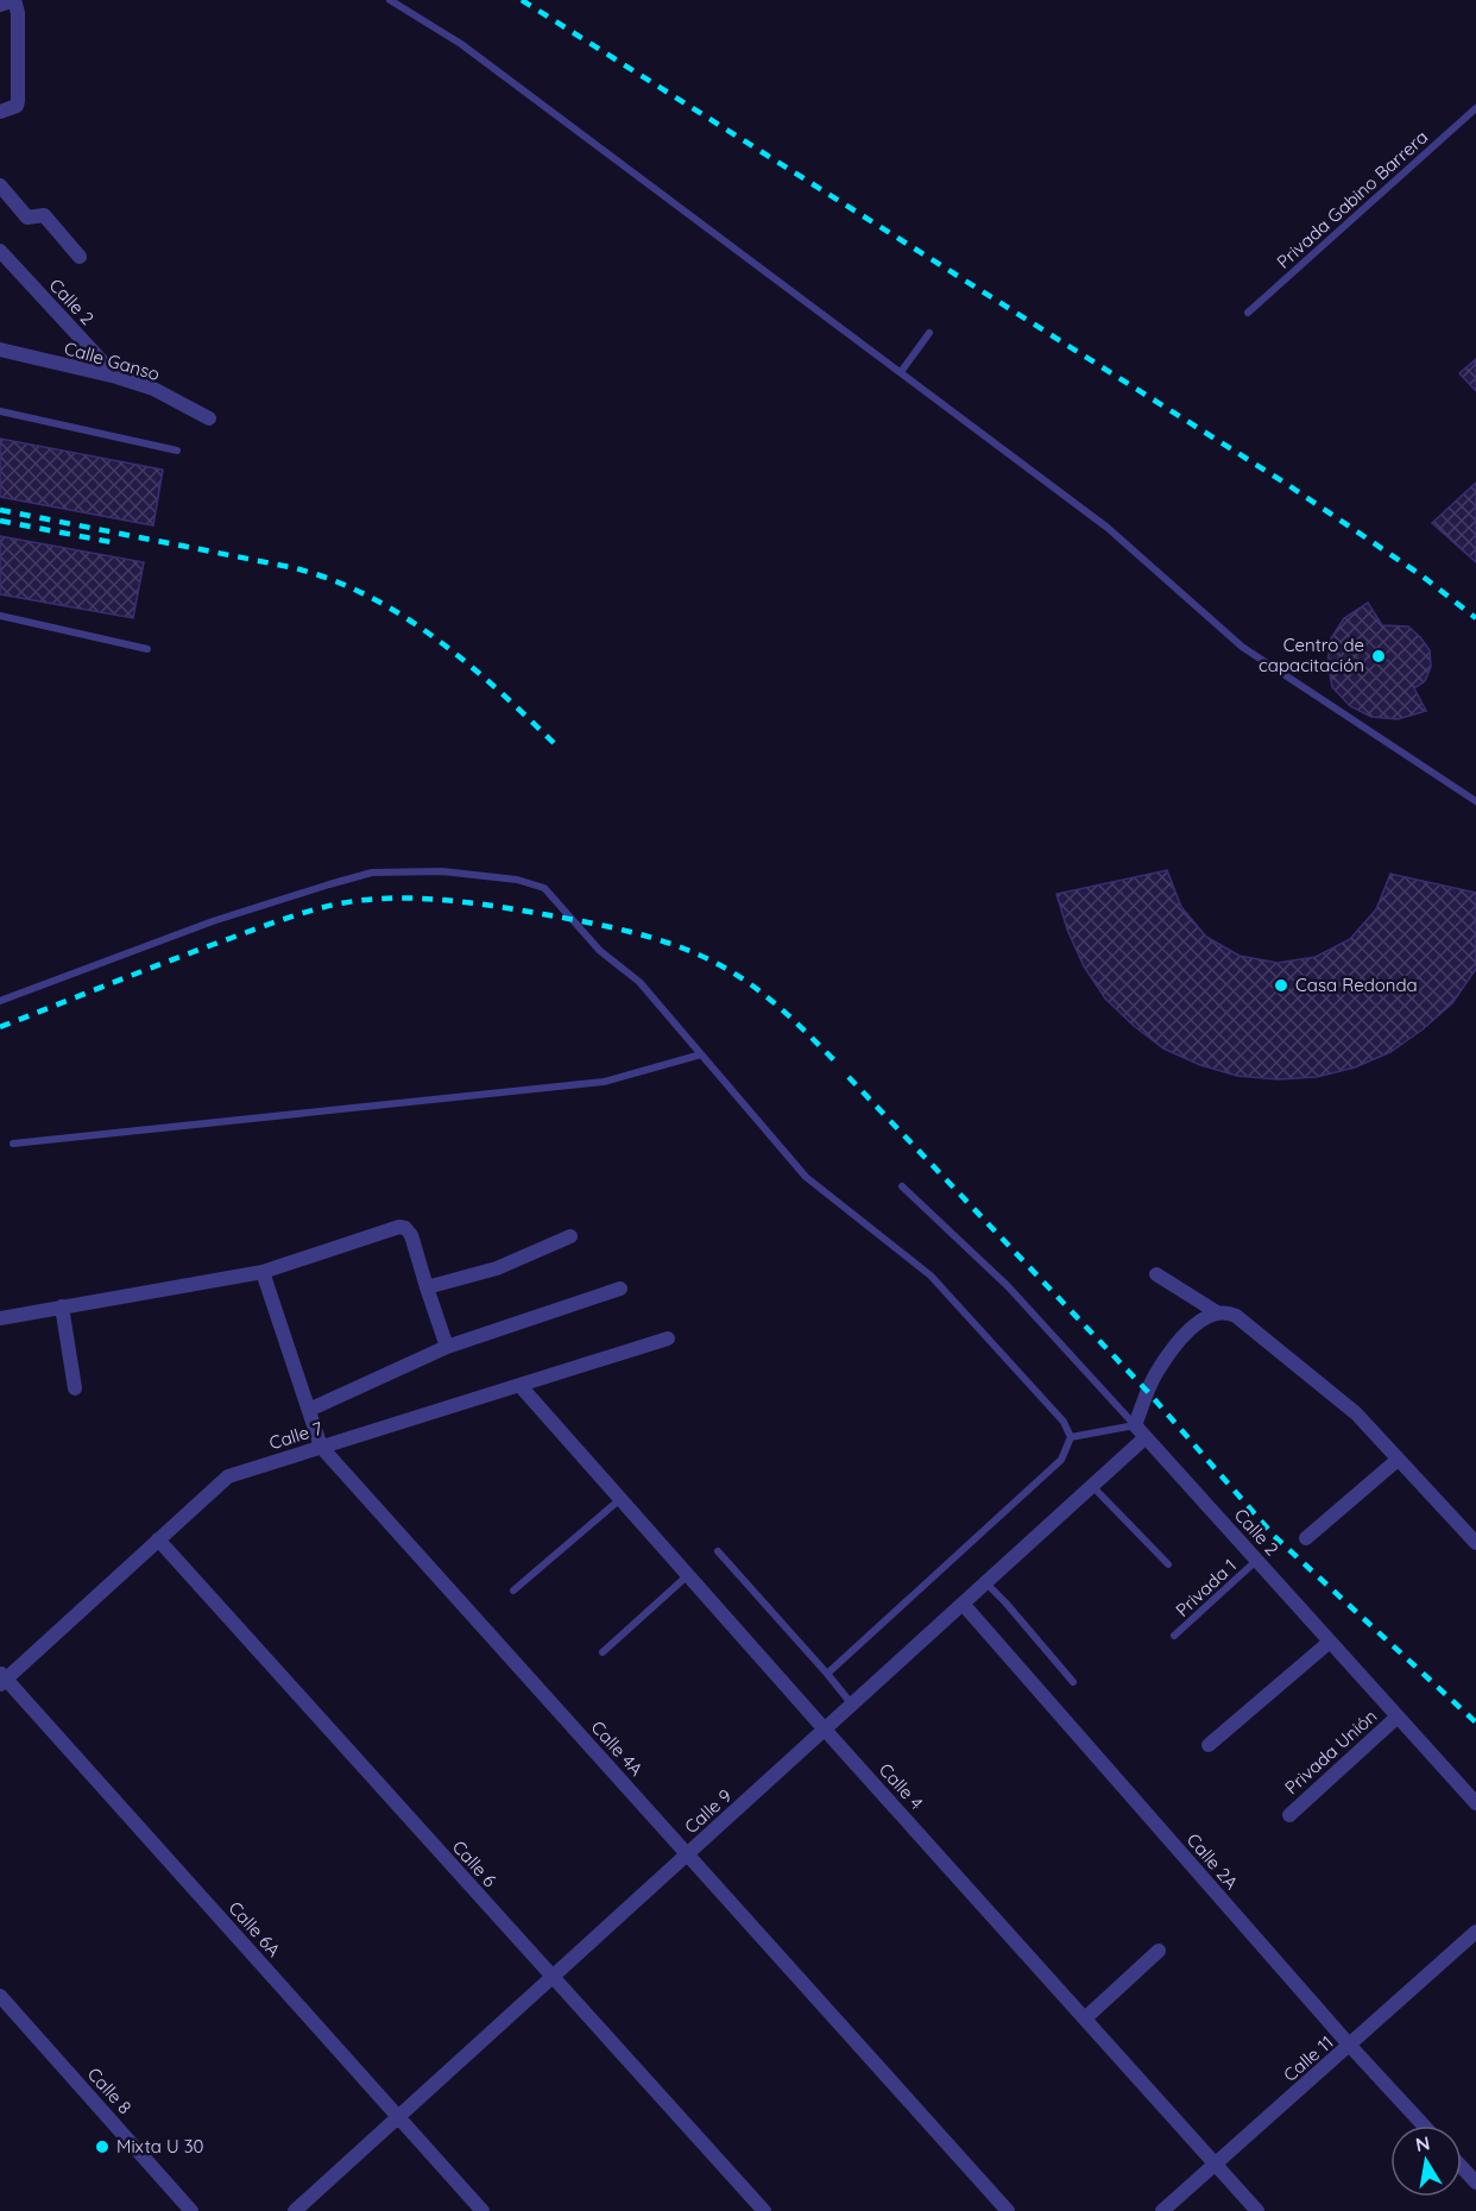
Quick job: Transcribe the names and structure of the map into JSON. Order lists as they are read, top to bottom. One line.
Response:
{"streets":{"street":["Calle 2","Calle Ganso","Calle 7","Calle 4A","Privada Unión","Calle 4","Calle 9","Calle 2A","Calle 6","Calle 6A","Calle 11","Calle 8"],"lane":["Privada Gabino Barrera","Privada 1"]},"crossings":[["Calle 2","Calle Ganso"],["Calle 2","Privada 1"],["Calle 2","Privada Unión"],["Calle 2","Calle 9"],["Calle 7","Calle 4A"],["Calle 7","Calle 4"],["Calle 7","Calle 6"],["Calle 7","Calle 6A"],["Calle 4A","Calle 9"],["Calle 4","Calle 9"],["Calle 4","Calle 11"],["Calle 9","Calle 2A"],["Calle 9","Calle 6"],["Calle 9","Calle 6A"],["Calle 2A","Calle 11"]],"places":["Centro de capacitación","Casa Redonda","Mixta U 30"],"north":"top"}
